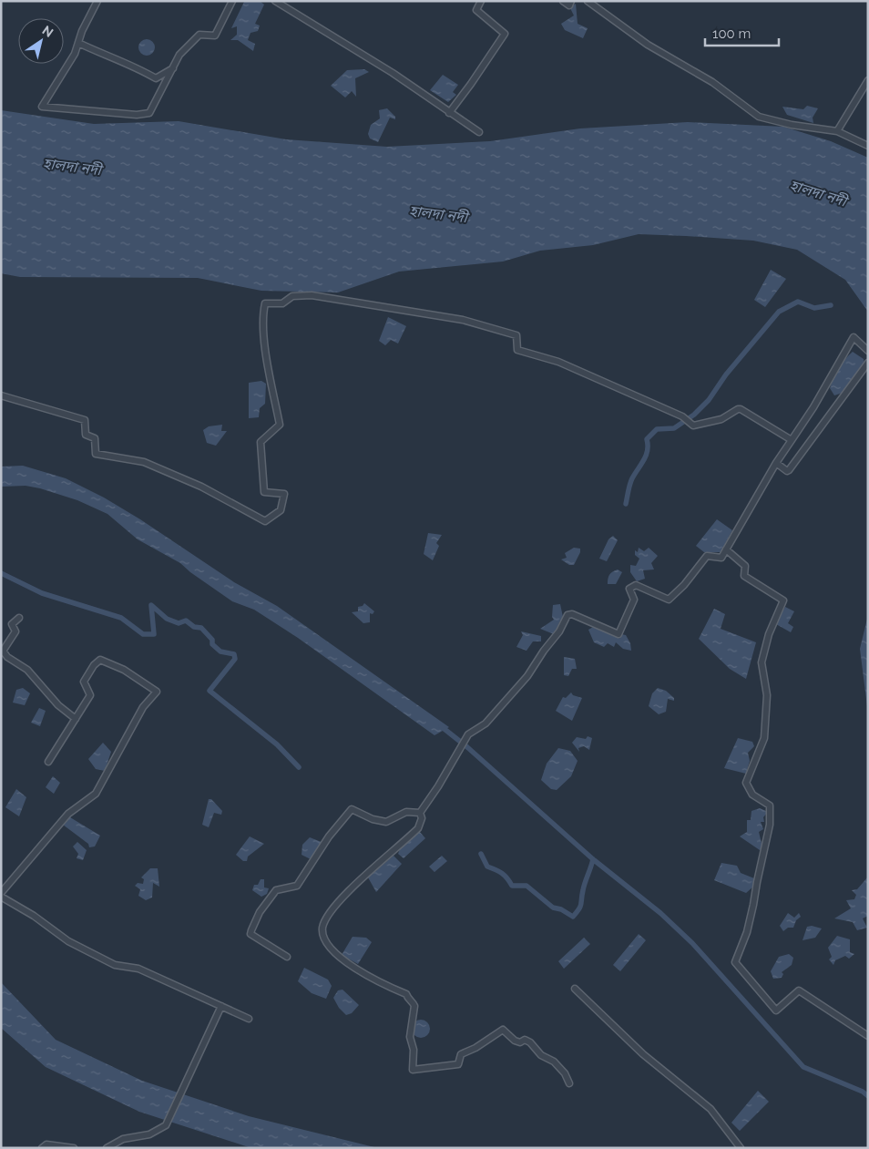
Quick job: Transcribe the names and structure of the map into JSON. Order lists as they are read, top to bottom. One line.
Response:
{"water":["হালদা নদী"],"scale_bar":"100 m","north":"top right"}
